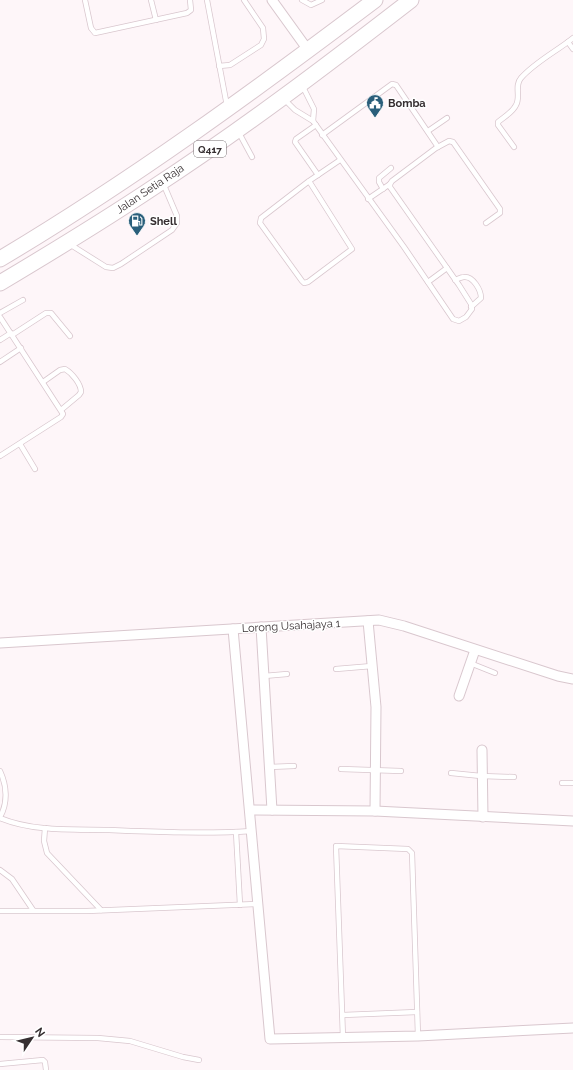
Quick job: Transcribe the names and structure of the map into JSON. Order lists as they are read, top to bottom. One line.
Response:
{"streets":{"highway":["Q417","Jalan Setia Raja"],"street":["Lorong Usahajaya 1"]},"places":{"public building":["Bomba"],"fuel station":["Shell"]},"north":"top right"}
